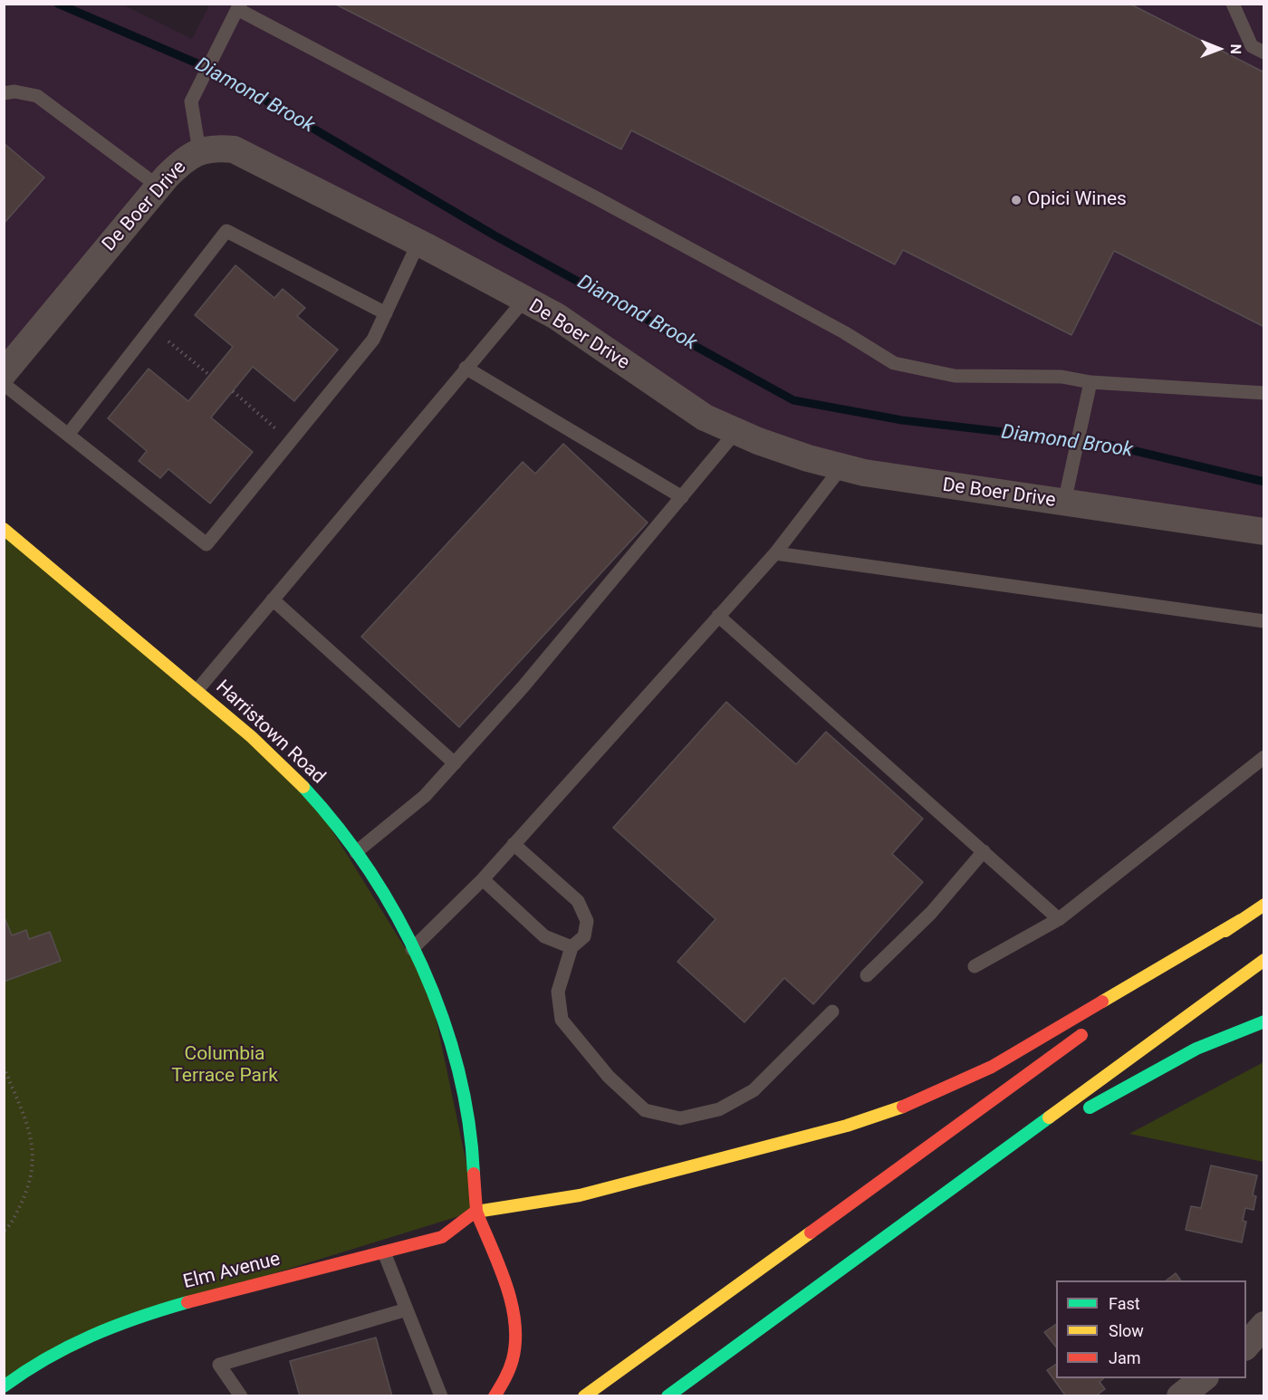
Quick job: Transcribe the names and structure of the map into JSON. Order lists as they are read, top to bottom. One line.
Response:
{"streets":{"main road":["Harristown Road","Elm Avenue"],"street":["De Boer Drive"]},"crossings":[["Harristown Road","Elm Avenue"]],"water":["Diamond Brook"],"parks":["Columbia Terrace Park"],"places":["Opici Wines"],"legend":["Fast","Slow","Jam"],"north":"right"}
